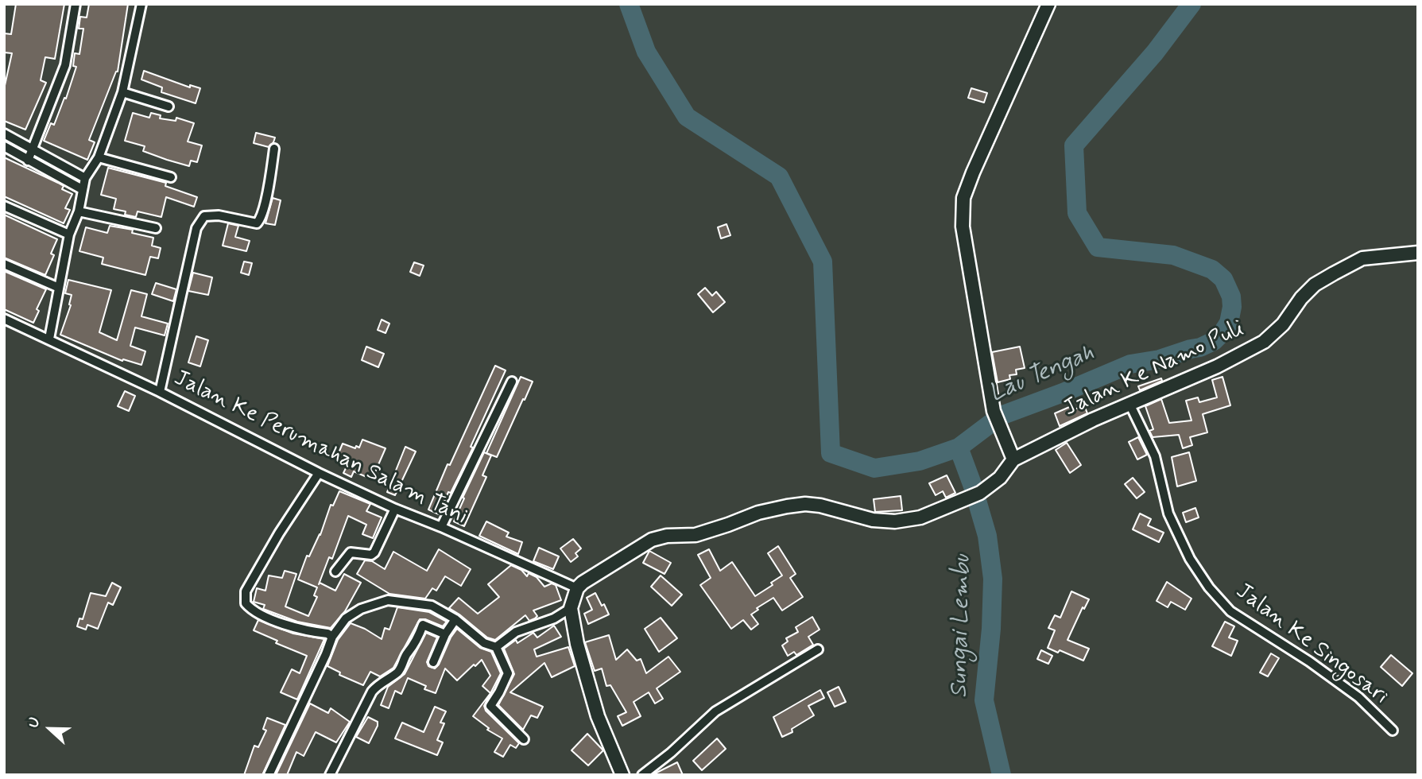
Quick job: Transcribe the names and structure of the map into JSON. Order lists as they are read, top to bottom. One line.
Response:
{"streets":{"street":["Jalan Ke Namo Puli","Jalan Ke Perumahan Salam Tani","Jalan Ke Singosari"]},"crossings":[["Jalan Ke Namo Puli","Jalan Ke Singosari"]],"water":["Lau Tengah","Sungai Lembu"],"north":"left"}
